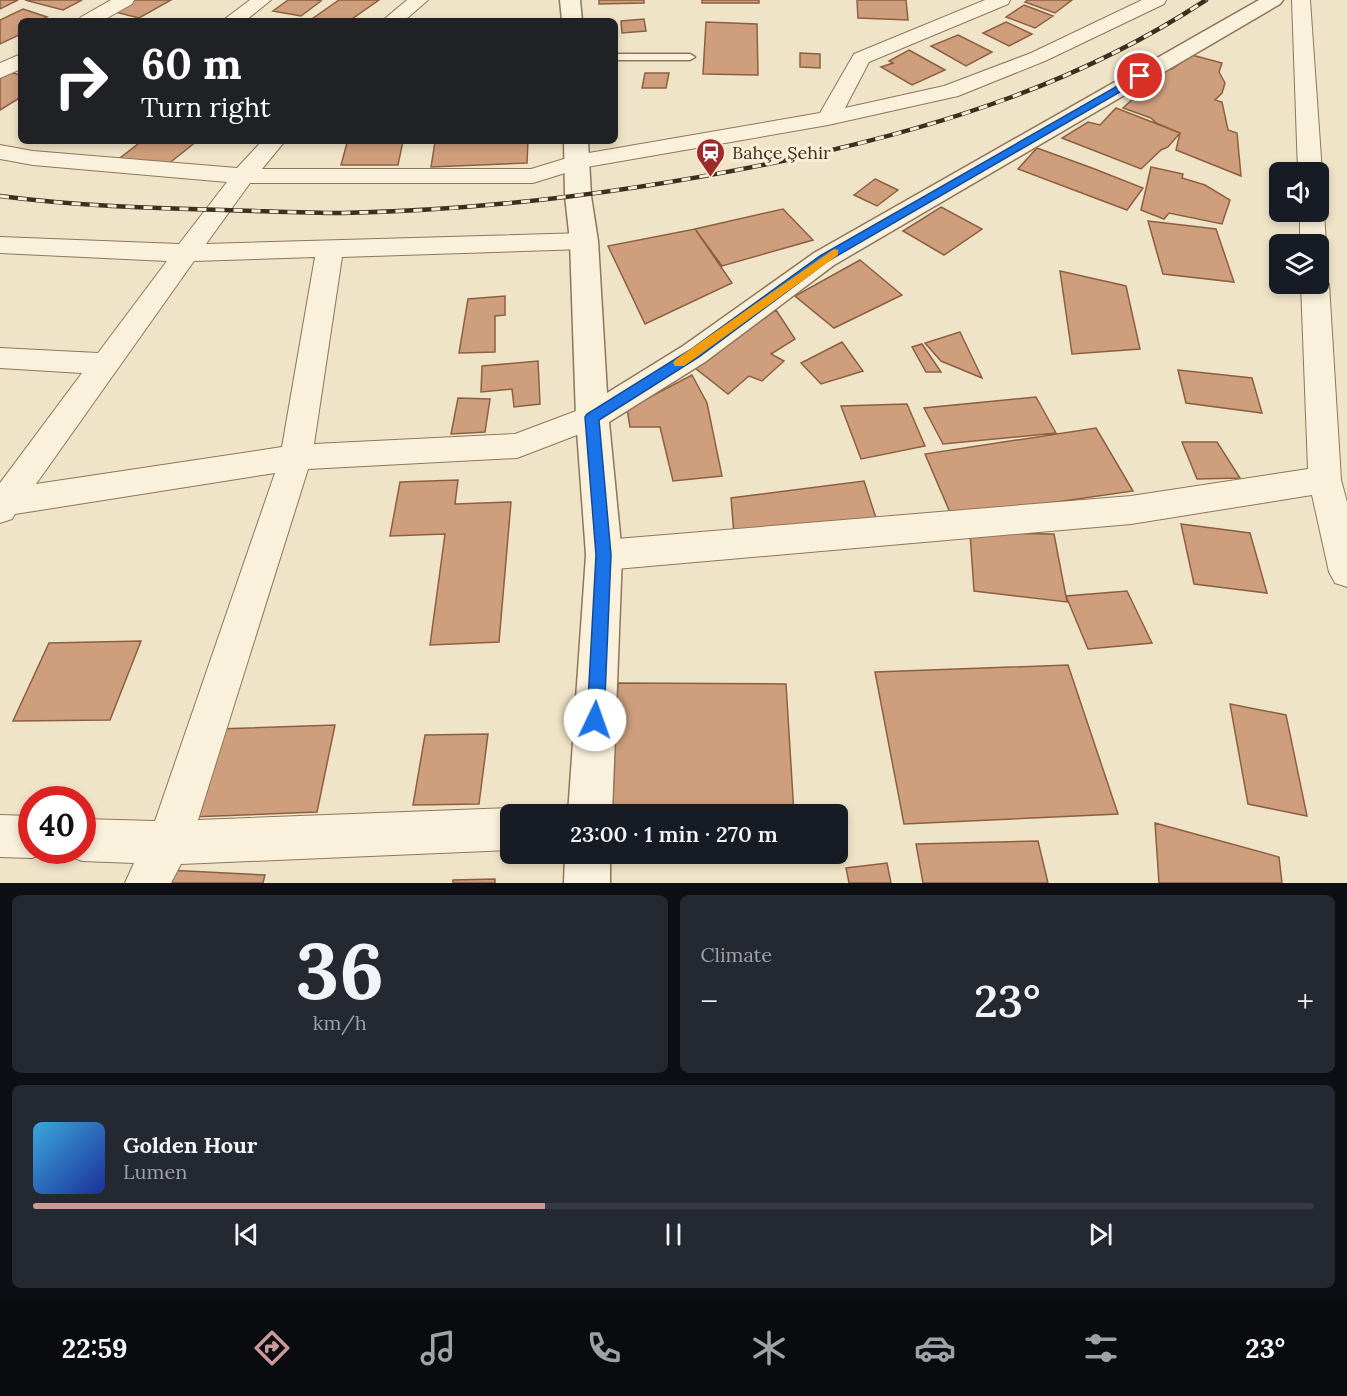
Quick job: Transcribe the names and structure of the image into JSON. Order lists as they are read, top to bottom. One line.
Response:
{"places":{"station":["Bahçe Şehir"]},"page":{"turn":["60 m","Turn right"],"limit":"40","trip":"23:00 · 1 min · 270 m","tile":[["36","km/h"],"Climate"],"heat":["−","23°","+"],"song":["Golden Hour","Lumen"],"tabs":["22:59","23°"]}}
